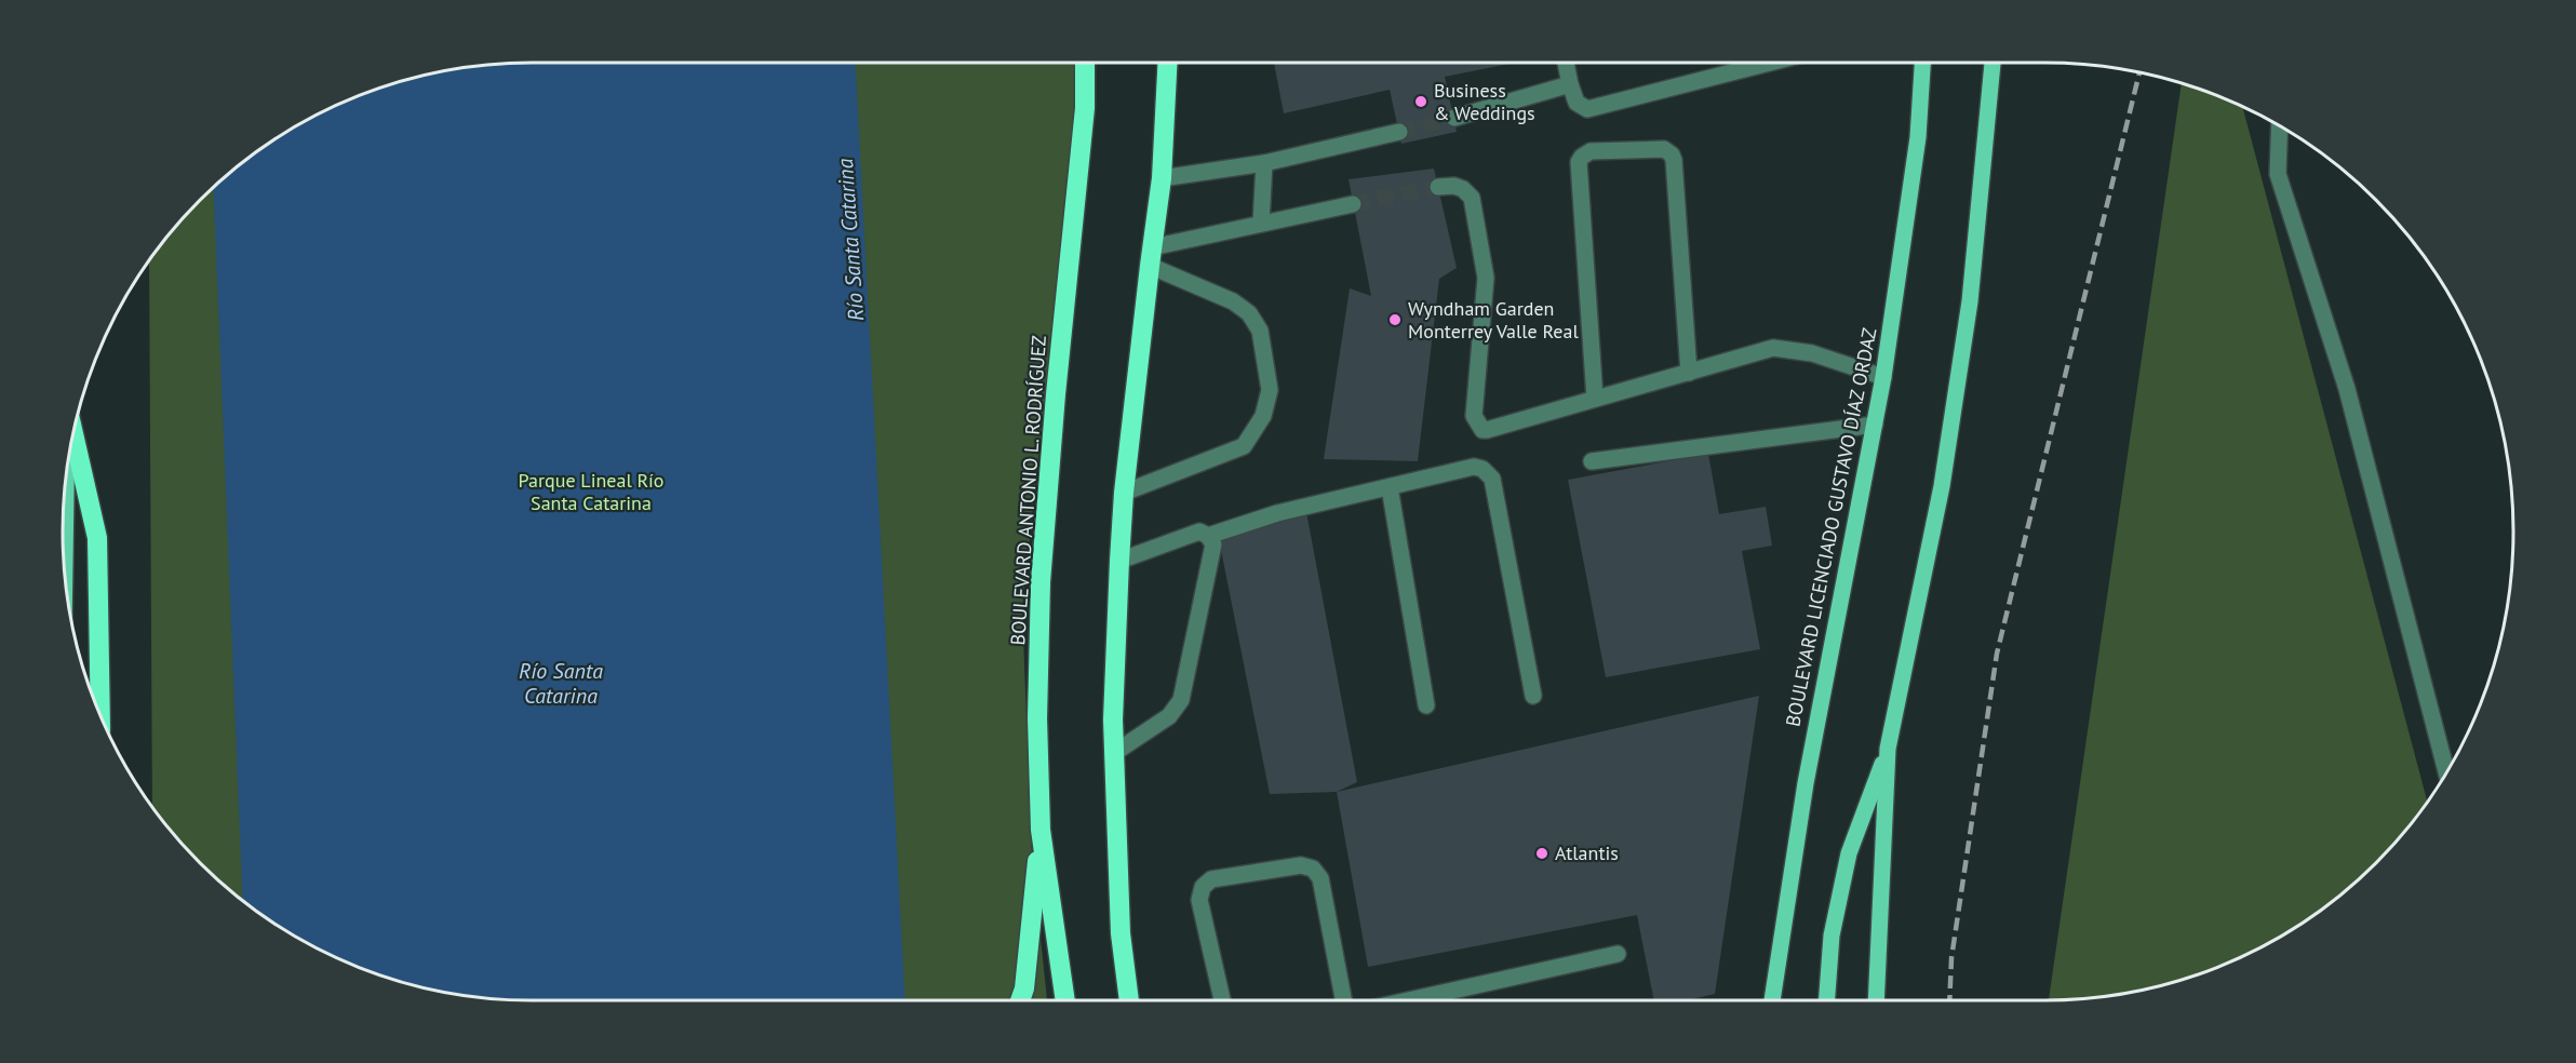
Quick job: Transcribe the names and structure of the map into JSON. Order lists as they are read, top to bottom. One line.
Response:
{"streets":{"highway":["BOULEVARD ANTONIO L. RODRÍGUEZ"],"main road":["BOULEVARD LICENCIADO GUSTAVO DÍAZ ORDAZ"]},"water":["Río Santa Catarina"],"parks":["Parque Lineal Río Santa Catarina"],"places":["Business & Weddings","Wyndham Garden Monterrey Valle Real","Atlantis"]}
